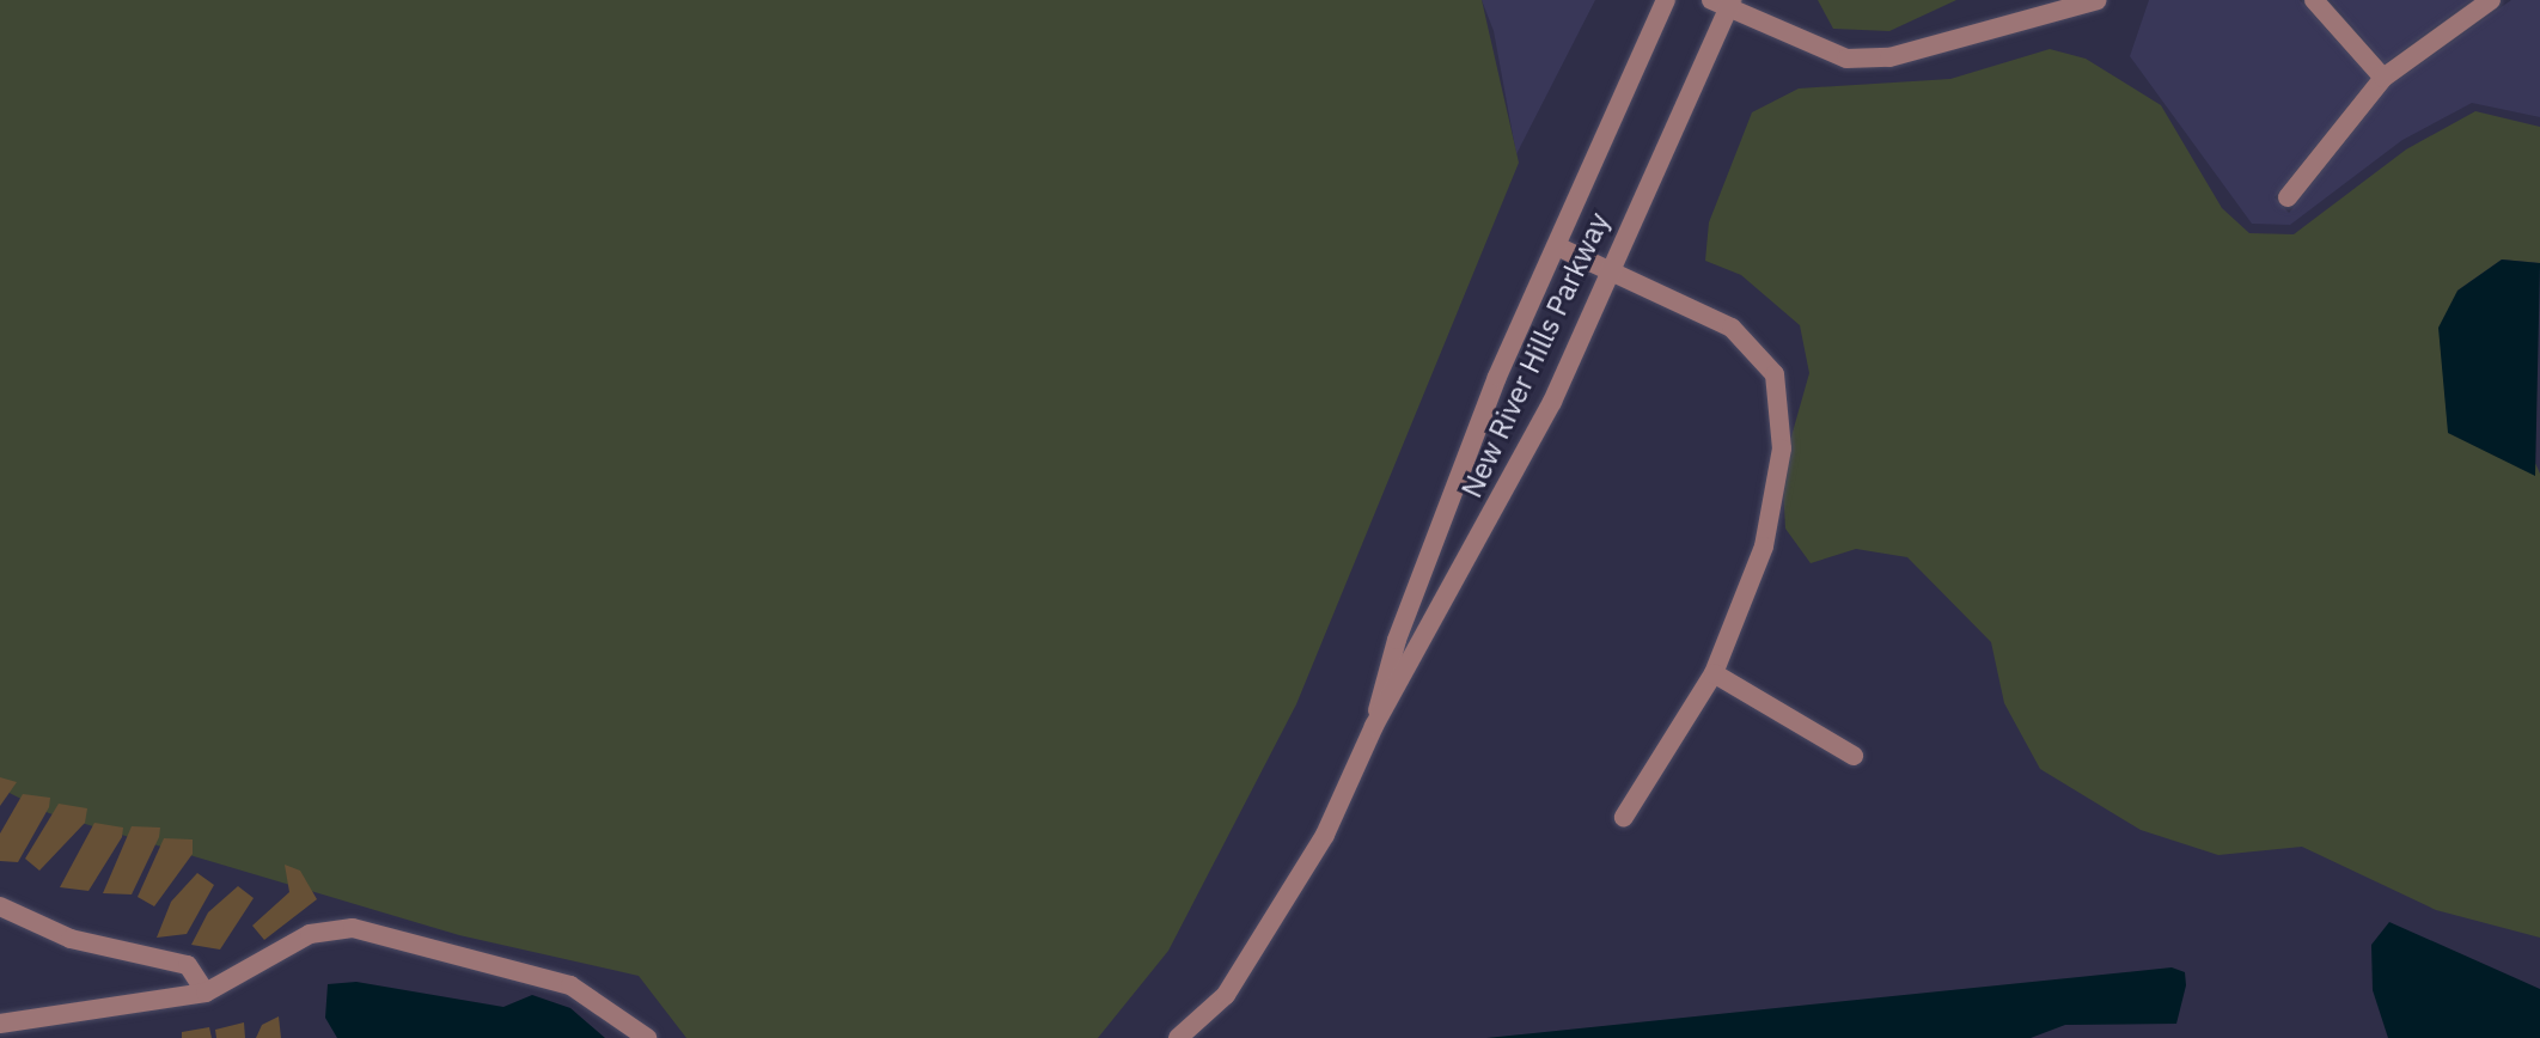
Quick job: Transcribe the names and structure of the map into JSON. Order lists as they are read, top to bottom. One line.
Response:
{"streets":{"street":["New River Hills Parkway"]}}
